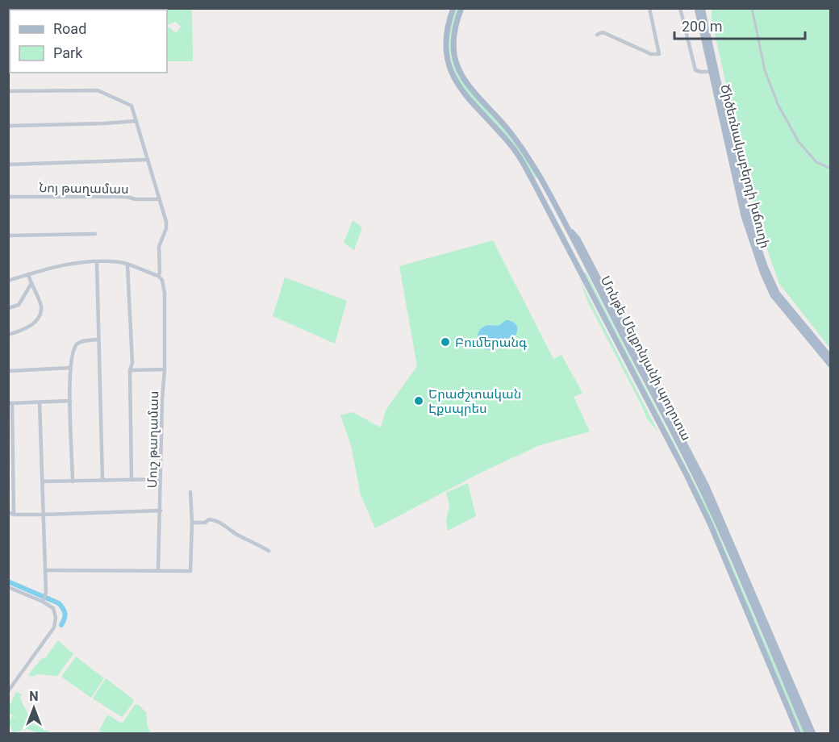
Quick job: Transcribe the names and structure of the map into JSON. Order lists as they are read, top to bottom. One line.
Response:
{"streets":{"main road":["Ծիծեռնակաբերդի խճուղի","Մոնթե Մելքոնյանի պողոտա"],"street":["Նոյ թաղամաս","Մուշ թաղամաս"]},"places":["Բումերանգ","Երաժշտական Էքսպրես"],"legend":["Road","Park"],"scale_bar":"200 m","north":"top"}
